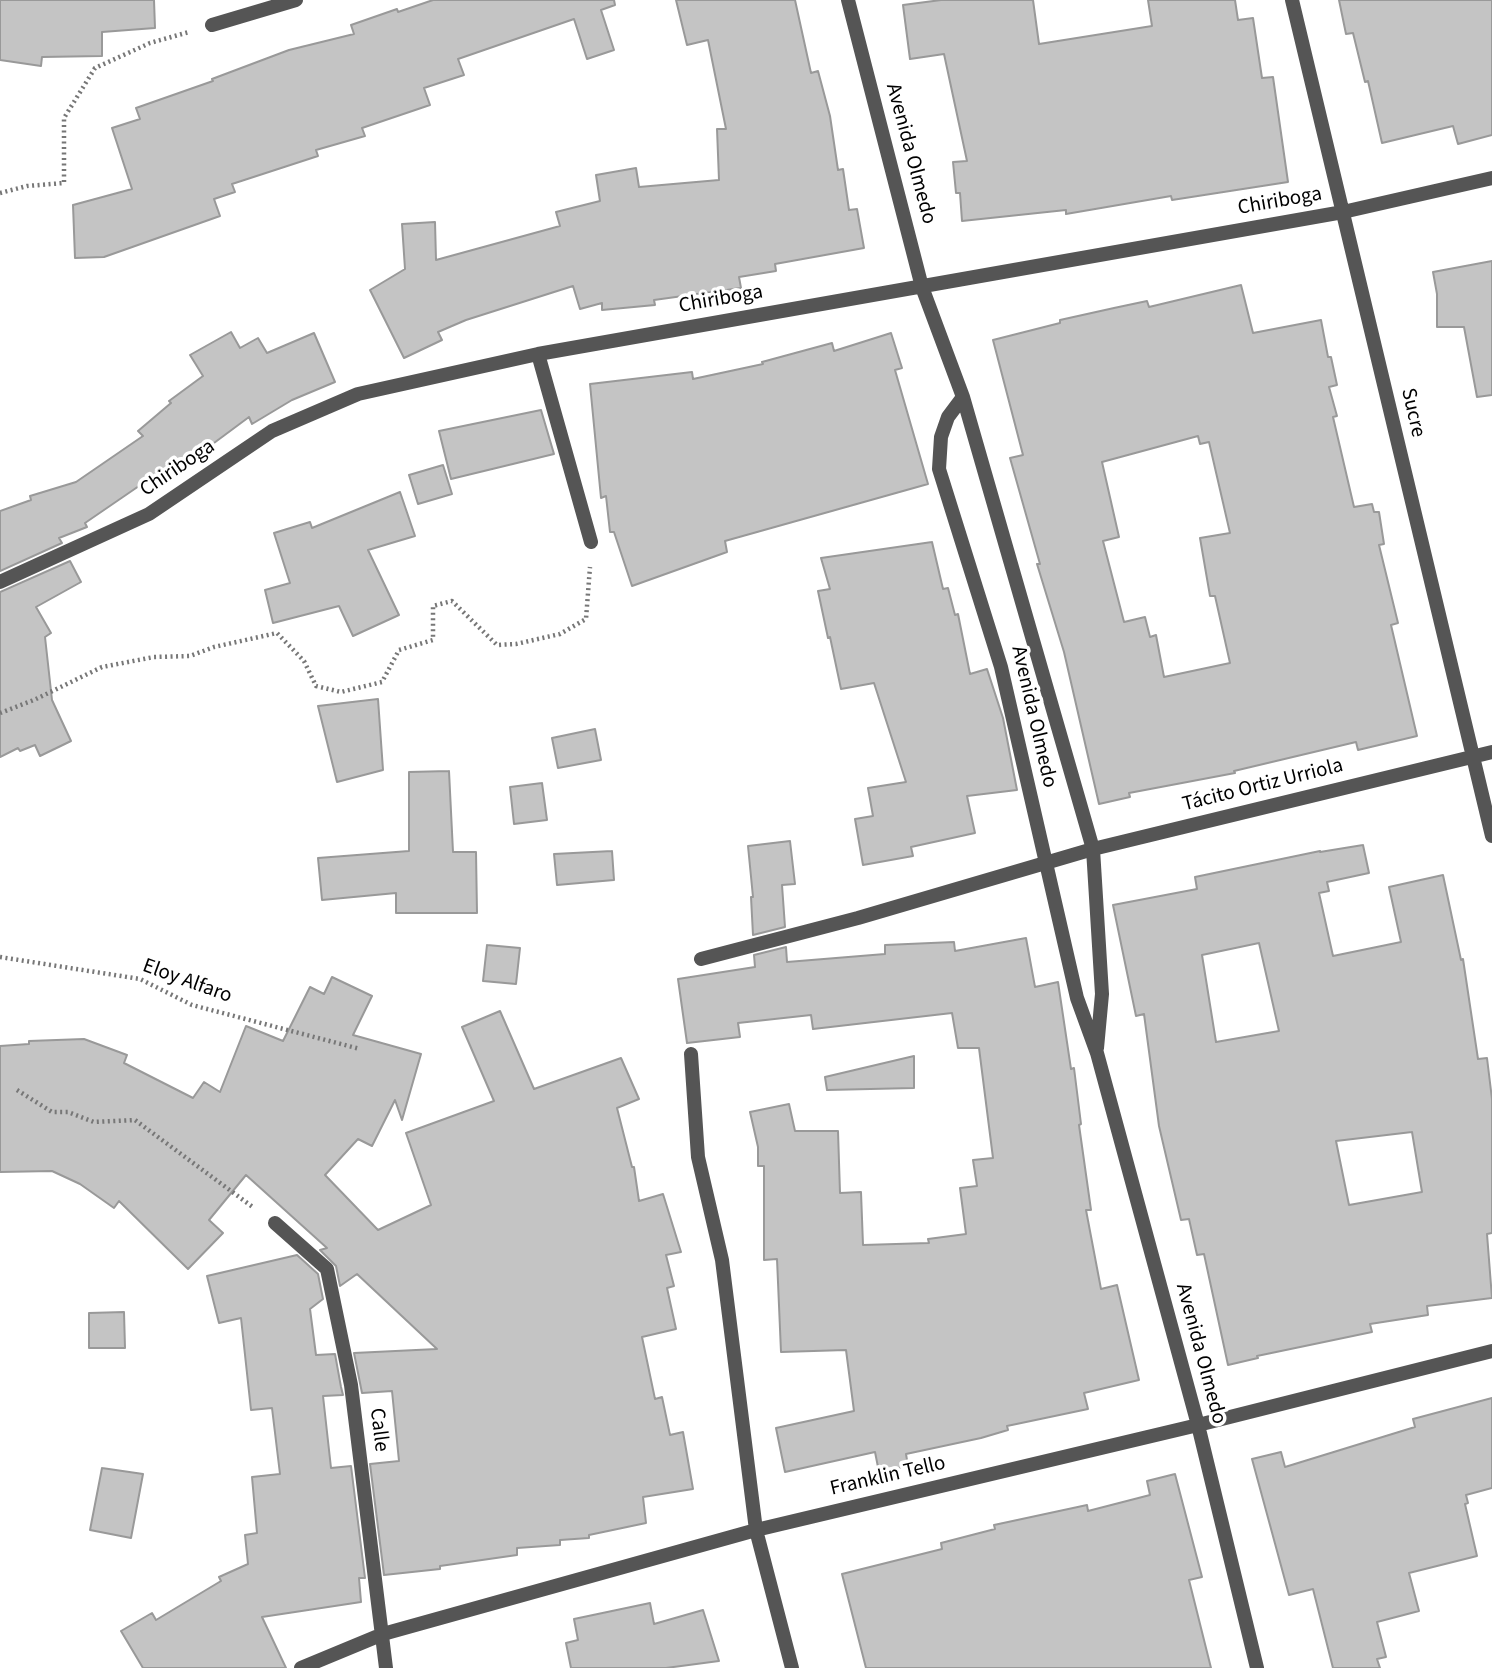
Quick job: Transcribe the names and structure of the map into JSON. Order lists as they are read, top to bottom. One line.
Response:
{"streets":{"street":["Avenida Olmedo","Chiriboga","Sucre","Tácito Ortiz Urriola","Calle","Franklin Tello"],"path":["Eloy Alfaro"]},"crossings":[["Avenida Olmedo","Chiriboga"],["Avenida Olmedo","Tácito Ortiz Urriola"],["Avenida Olmedo","Franklin Tello"],["Chiriboga","Sucre"],["Sucre","Tácito Ortiz Urriola"],["Calle","Franklin Tello"]]}
